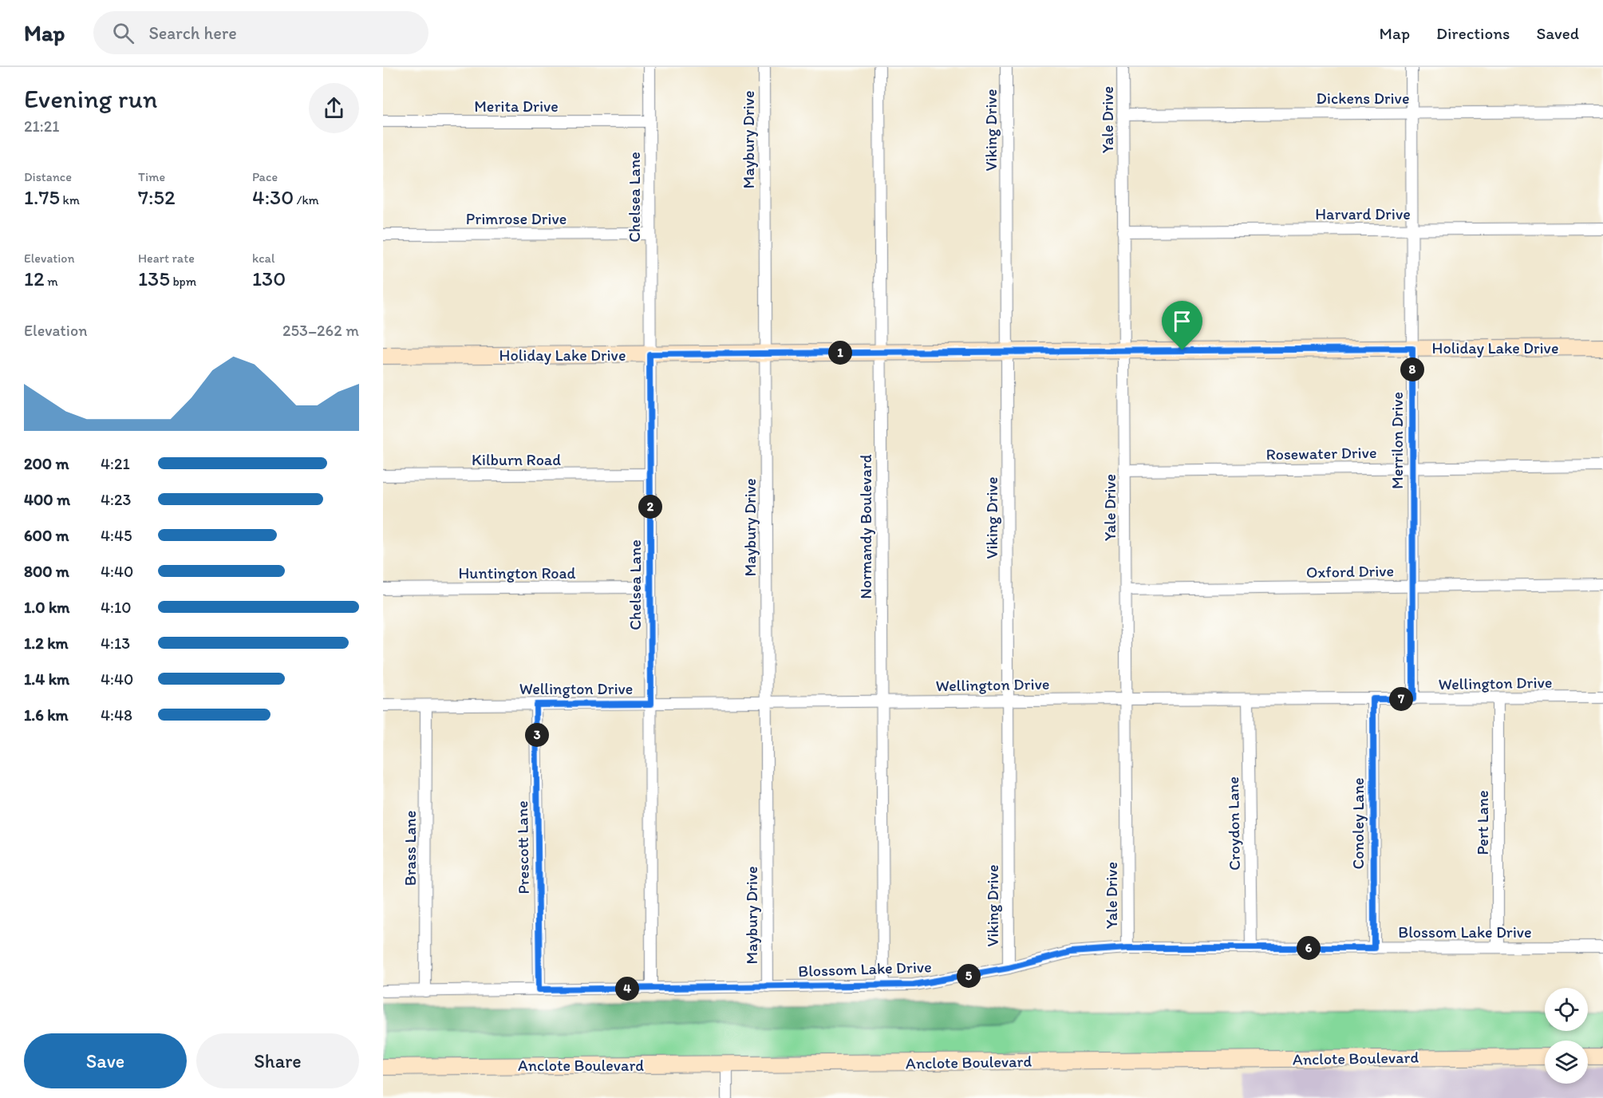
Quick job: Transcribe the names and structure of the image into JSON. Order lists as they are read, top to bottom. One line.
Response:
{"streets":{"street":["Dickens Drive","Merita Drive","Yale Drive","Viking Drive","Maybury Drive","Chelsea Lane","Harvard Drive","Primrose Drive","Holiday Lake Drive","Merrilon Drive","Rosewater Drive","Kilburn Road","Normandy Boulevard","Oxford Drive","Huntington Road","Wellington Drive","Pert Lane","Croydon Lane","Conoley Lane","Prescott Lane","Brass Lane","Blossom Lake Drive","Anclote Boulevard"]},"crossings":[["Dickens Drive","Yale Drive"],["Dickens Drive","Merrilon Drive"],["Merita Drive","Chelsea Lane"],["Yale Drive","Harvard Drive"],["Yale Drive","Holiday Lake Drive"],["Yale Drive","Rosewater Drive"],["Yale Drive","Oxford Drive"],["Yale Drive","Wellington Drive"],["Yale Drive","Blossom Lake Drive"],["Viking Drive","Holiday Lake Drive"],["Viking Drive","Wellington Drive"],["Viking Drive","Blossom Lake Drive"],["Maybury Drive","Holiday Lake Drive"],["Maybury Drive","Wellington Drive"],["Maybury Drive","Blossom Lake Drive"],["Chelsea Lane","Primrose Drive"],["Chelsea Lane","Holiday Lake Drive"],["Chelsea Lane","Kilburn Road"],["Chelsea Lane","Huntington Road"],["Chelsea Lane","Wellington Drive"],["Chelsea Lane","Blossom Lake Drive"],["Harvard Drive","Merrilon Drive"],["Holiday Lake Drive","Merrilon Drive"],["Holiday Lake Drive","Normandy Boulevard"],["Merrilon Drive","Rosewater Drive"],["Merrilon Drive","Oxford Drive"],["Merrilon Drive","Wellington Drive"],["Normandy Boulevard","Wellington Drive"],["Normandy Boulevard","Blossom Lake Drive"],["Wellington Drive","Pert Lane"],["Wellington Drive","Croydon Lane"],["Wellington Drive","Conoley Lane"],["Wellington Drive","Prescott Lane"],["Wellington Drive","Brass Lane"],["Pert Lane","Blossom Lake Drive"],["Croydon Lane","Blossom Lake Drive"],["Conoley Lane","Blossom Lake Drive"],["Prescott Lane","Blossom Lake Drive"],["Brass Lane","Blossom Lake Drive"]],"page":{"header":"Map","search":"Search here","nav":["Map","Directions","Saved"],"heading":["Evening run","21:21"],"stats":[["Distance","1.75 km"],["Time","7:52"],["Pace","4:30 /km"],["Elevation","12 m"],["Heart rate","135 bpm"],["kcal","130"]],"chart":["Elevation","253–262 m"],"pins":["1","8","2","7","3","6","5","4"],"list":[{"name":"200 m","note":"4:21"},{"name":"400 m","note":"4:23"},{"name":"600 m","note":"4:45"},{"name":"800 m","note":"4:40"},{"name":"1.0 km","note":"4:10"},{"name":"1.2 km","note":"4:13"},{"name":"1.4 km","note":"4:40"},{"name":"1.6 km","note":"4:48"}],"buttons":["Save","Share"]}}
